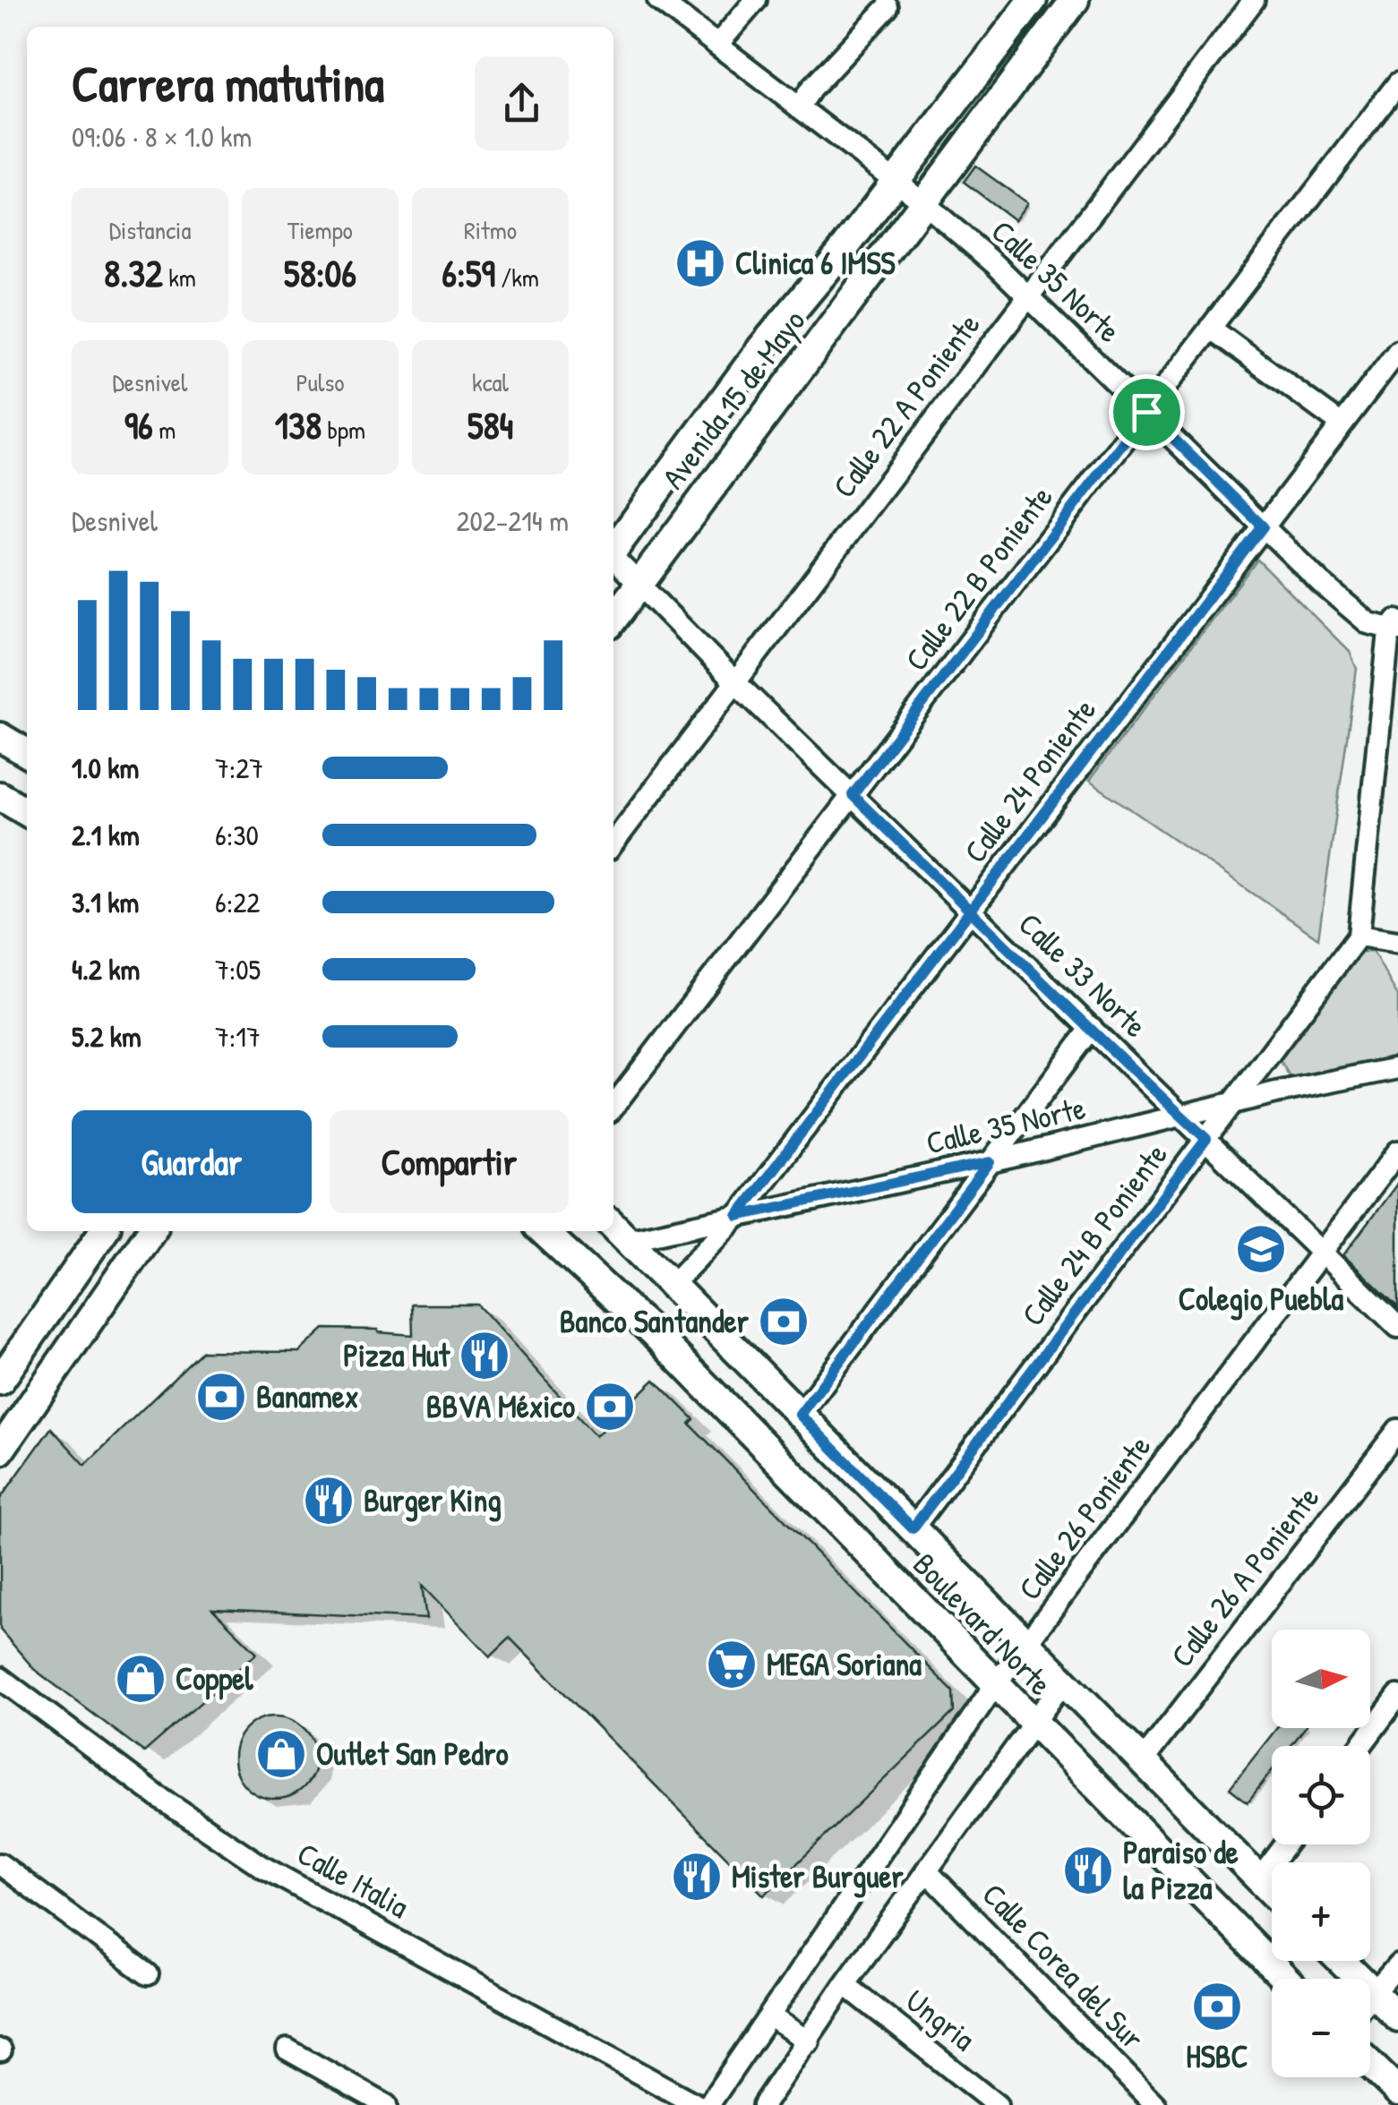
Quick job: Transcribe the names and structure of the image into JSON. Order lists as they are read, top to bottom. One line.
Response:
{"streets":{"main road":["Avenida 15 de Mayo","Boulevard Norte"],"street":["Calle 35 Norte","Calle 22 A Poniente","Calle 22 B Poniente","Calle 24 Poniente","Calle 33 Norte","Calle 24 B Poniente","Calle 26 Poniente","Calle 26 A Poniente","Calle Italia","Calle Corea del Sur","Ungria"]},"crossings":[["Calle 35 Norte","Avenida 15 de Mayo"],["Calle 35 Norte","Calle 22 A Poniente"],["Calle 35 Norte","Calle 22 B Poniente"],["Calle 35 Norte","Calle 24 Poniente"],["Calle 35 Norte","Calle 33 Norte"],["Calle 35 Norte","Calle 24 B Poniente"],["Calle 35 Norte","Boulevard Norte"],["Avenida 15 de Mayo","Calle 33 Norte"],["Calle 22 A Poniente","Calle 33 Norte"],["Calle 22 B Poniente","Calle 33 Norte"],["Calle 24 Poniente","Calle 33 Norte"],["Calle 24 Poniente","Boulevard Norte"],["Calle 33 Norte","Calle 24 B Poniente"],["Calle 33 Norte","Calle 26 Poniente"],["Calle 24 B Poniente","Boulevard Norte"],["Calle 26 Poniente","Boulevard Norte"],["Calle 26 A Poniente","Boulevard Norte"]],"places":{"hospital":["Clinica 6 IMSS"],"school or university":["Colegio Puebla"],"bank":["Banco Santander","Banamex","BBVA México","HSBC"],"restaurant":["Pizza Hut","Burger King","Paraiso de la Pizza","Mister Burguer"],"supermarket":["MEGA Soriana"],"shop":["Coppel","Outlet San Pedro"]},"north":"right","page":{"heading":["Carrera matutina","09:06 · 8 × 1.0 km"],"stats":[["Distancia","8.32 km"],["Tiempo","58:06"],["Ritmo","6:59 /km"],["Desnivel","96 m"],["Pulso","138 bpm"],["kcal","584"]],"chart":["Desnivel","202–214 m"],"list":[{"name":"1.0 km","note":"7:27"},{"name":"2.1 km","note":"6:30"},{"name":"3.1 km","note":"6:22"},{"name":"4.2 km","note":"7:05"},{"name":"5.2 km","note":"7:17"}],"buttons":["Guardar","Compartir"],"map_buttons":["+","−"]}}
